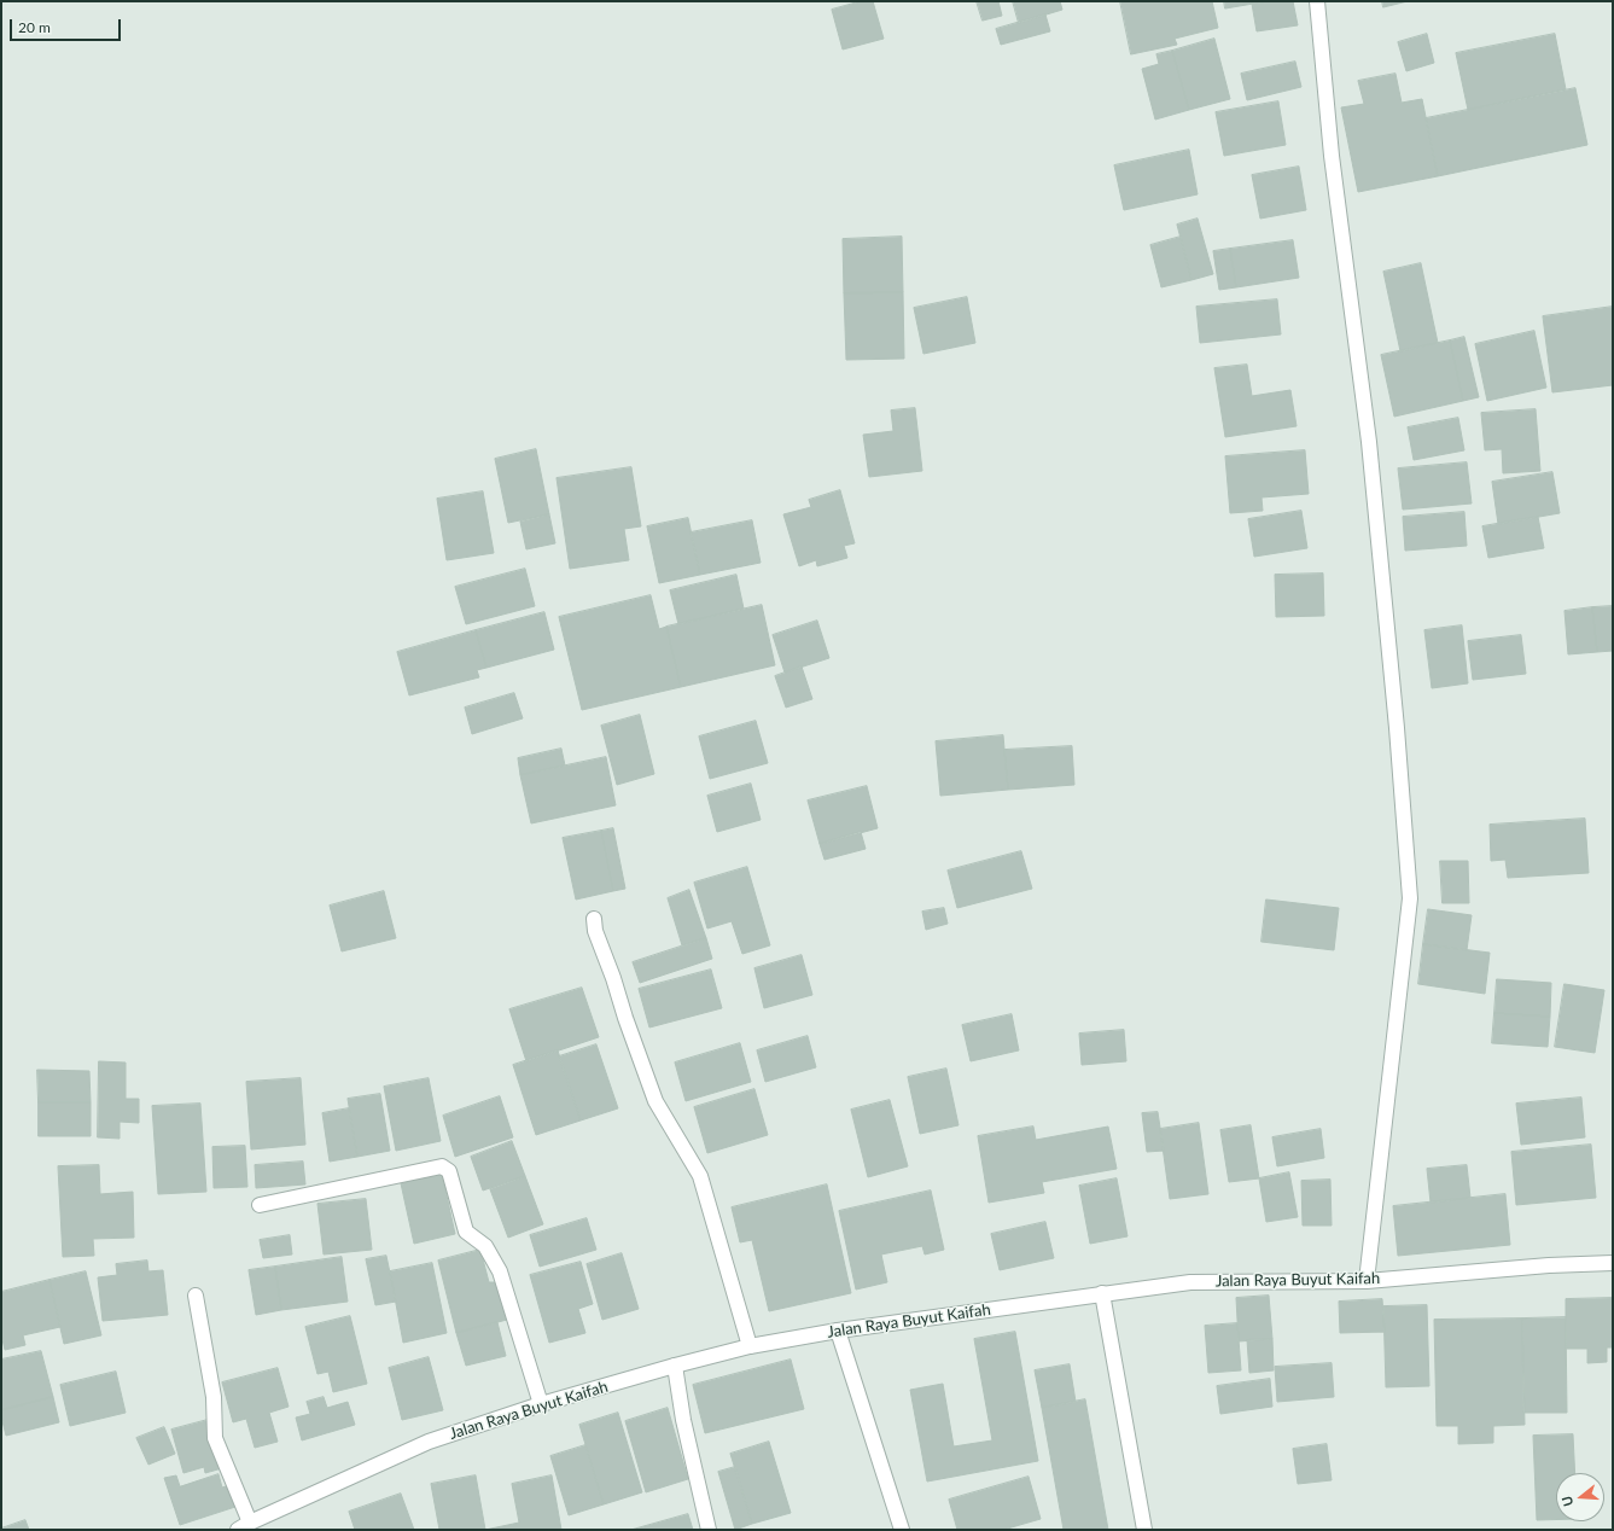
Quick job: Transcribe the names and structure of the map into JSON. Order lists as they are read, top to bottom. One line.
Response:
{"streets":{"street":["Jalan Raya Buyut Kaifah"]},"scale_bar":"20 m","north":"left"}
